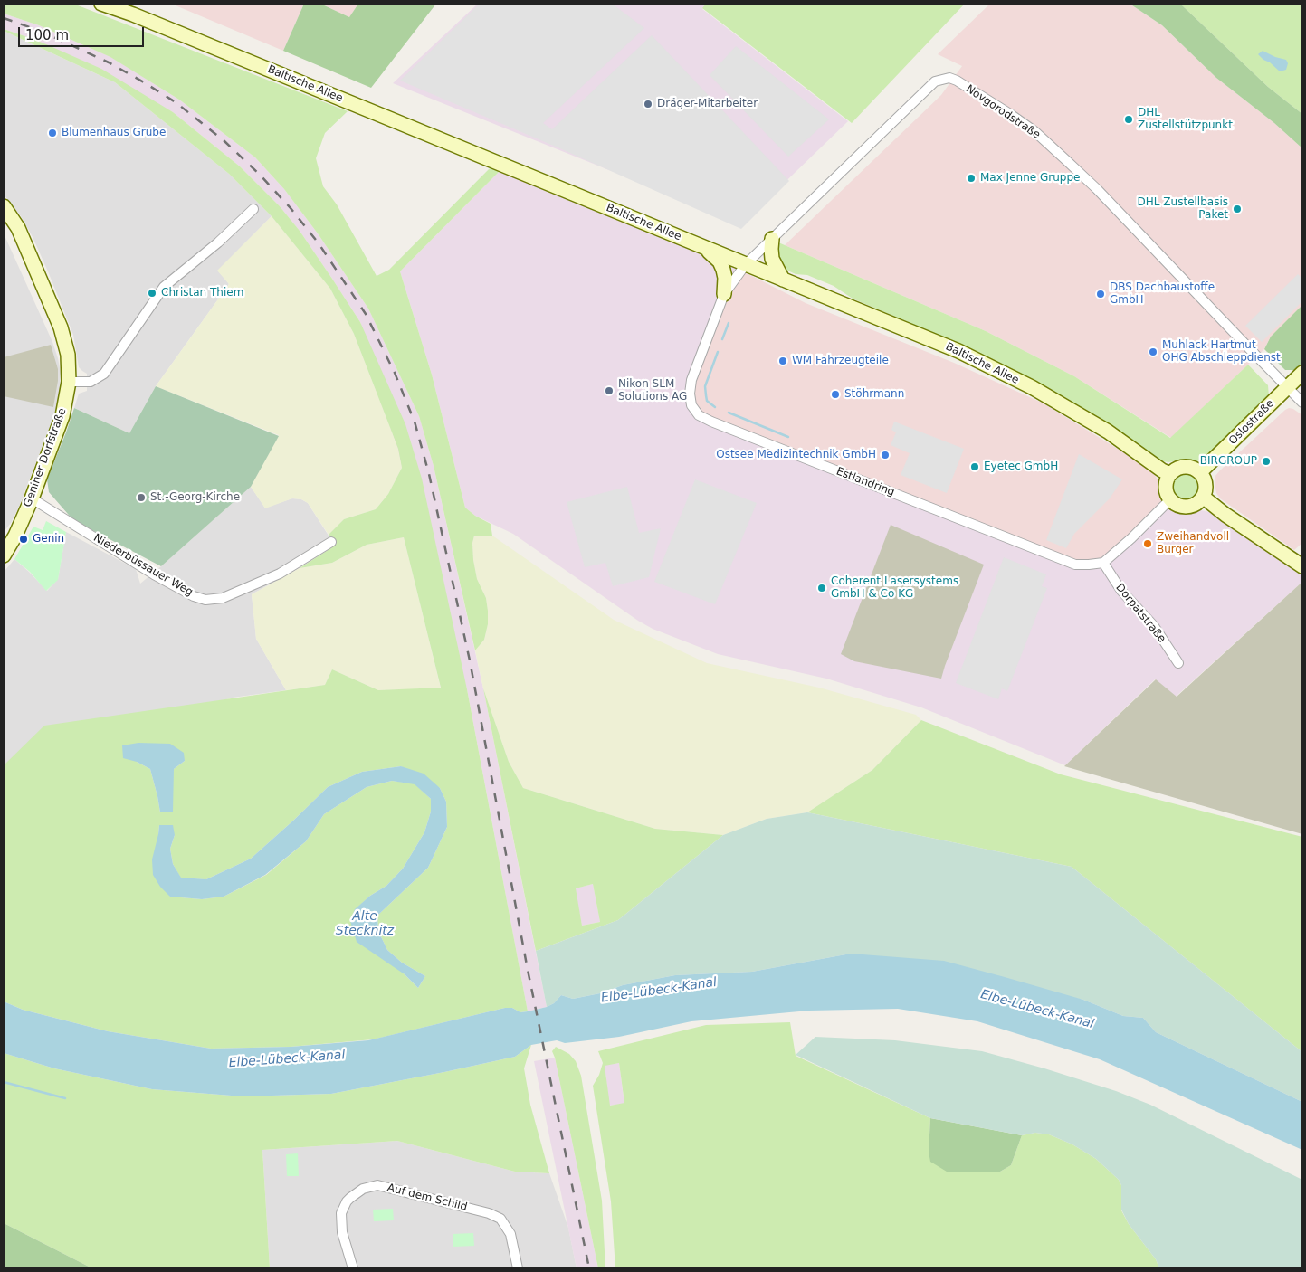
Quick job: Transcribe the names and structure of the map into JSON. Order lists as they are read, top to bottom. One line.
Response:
{"streets":{"main road":["Baltische Allee","Oslostraße","Geniner Dorfstraße"],"street":["Novgorodstraße","Estlandring","Niederbüssauer Weg","Dorpatstraße","Auf dem Schild"]},"crossings":[["Baltische Allee","Novgorodstraße"],["Baltische Allee","Oslostraße"],["Baltische Allee","Estlandring"],["Novgorodstraße","Oslostraße"],["Novgorodstraße","Estlandring"],["Geniner Dorfstraße","Niederbüssauer Weg"],["Estlandring","Dorpatstraße"]],"water":["Alte Stecknitz","Elbe-Lübeck-Kanal"],"places":["Dräger-Mitarbeiter","DHL Zustellstützpunkt","Blumenhaus Grube","Max Jenne Gruppe","DHL Zustellbasis Paket","Christan Thiem","DBS Dachbaustoffe GmbH","Muhlack Hartmut OHG Abschleppdienst","WM Fahrzeugteile","Nikon SLM Solutions AG","Stöhrmann","Ostsee Medizintechnik GmbH","BIRGROUP","Eyetec GmbH","St.-Georg-Kirche","Genin","Zweihandvoll Burger","Coherent Lasersystems GmbH & Co KG"],"scale_bar":"100 m"}
